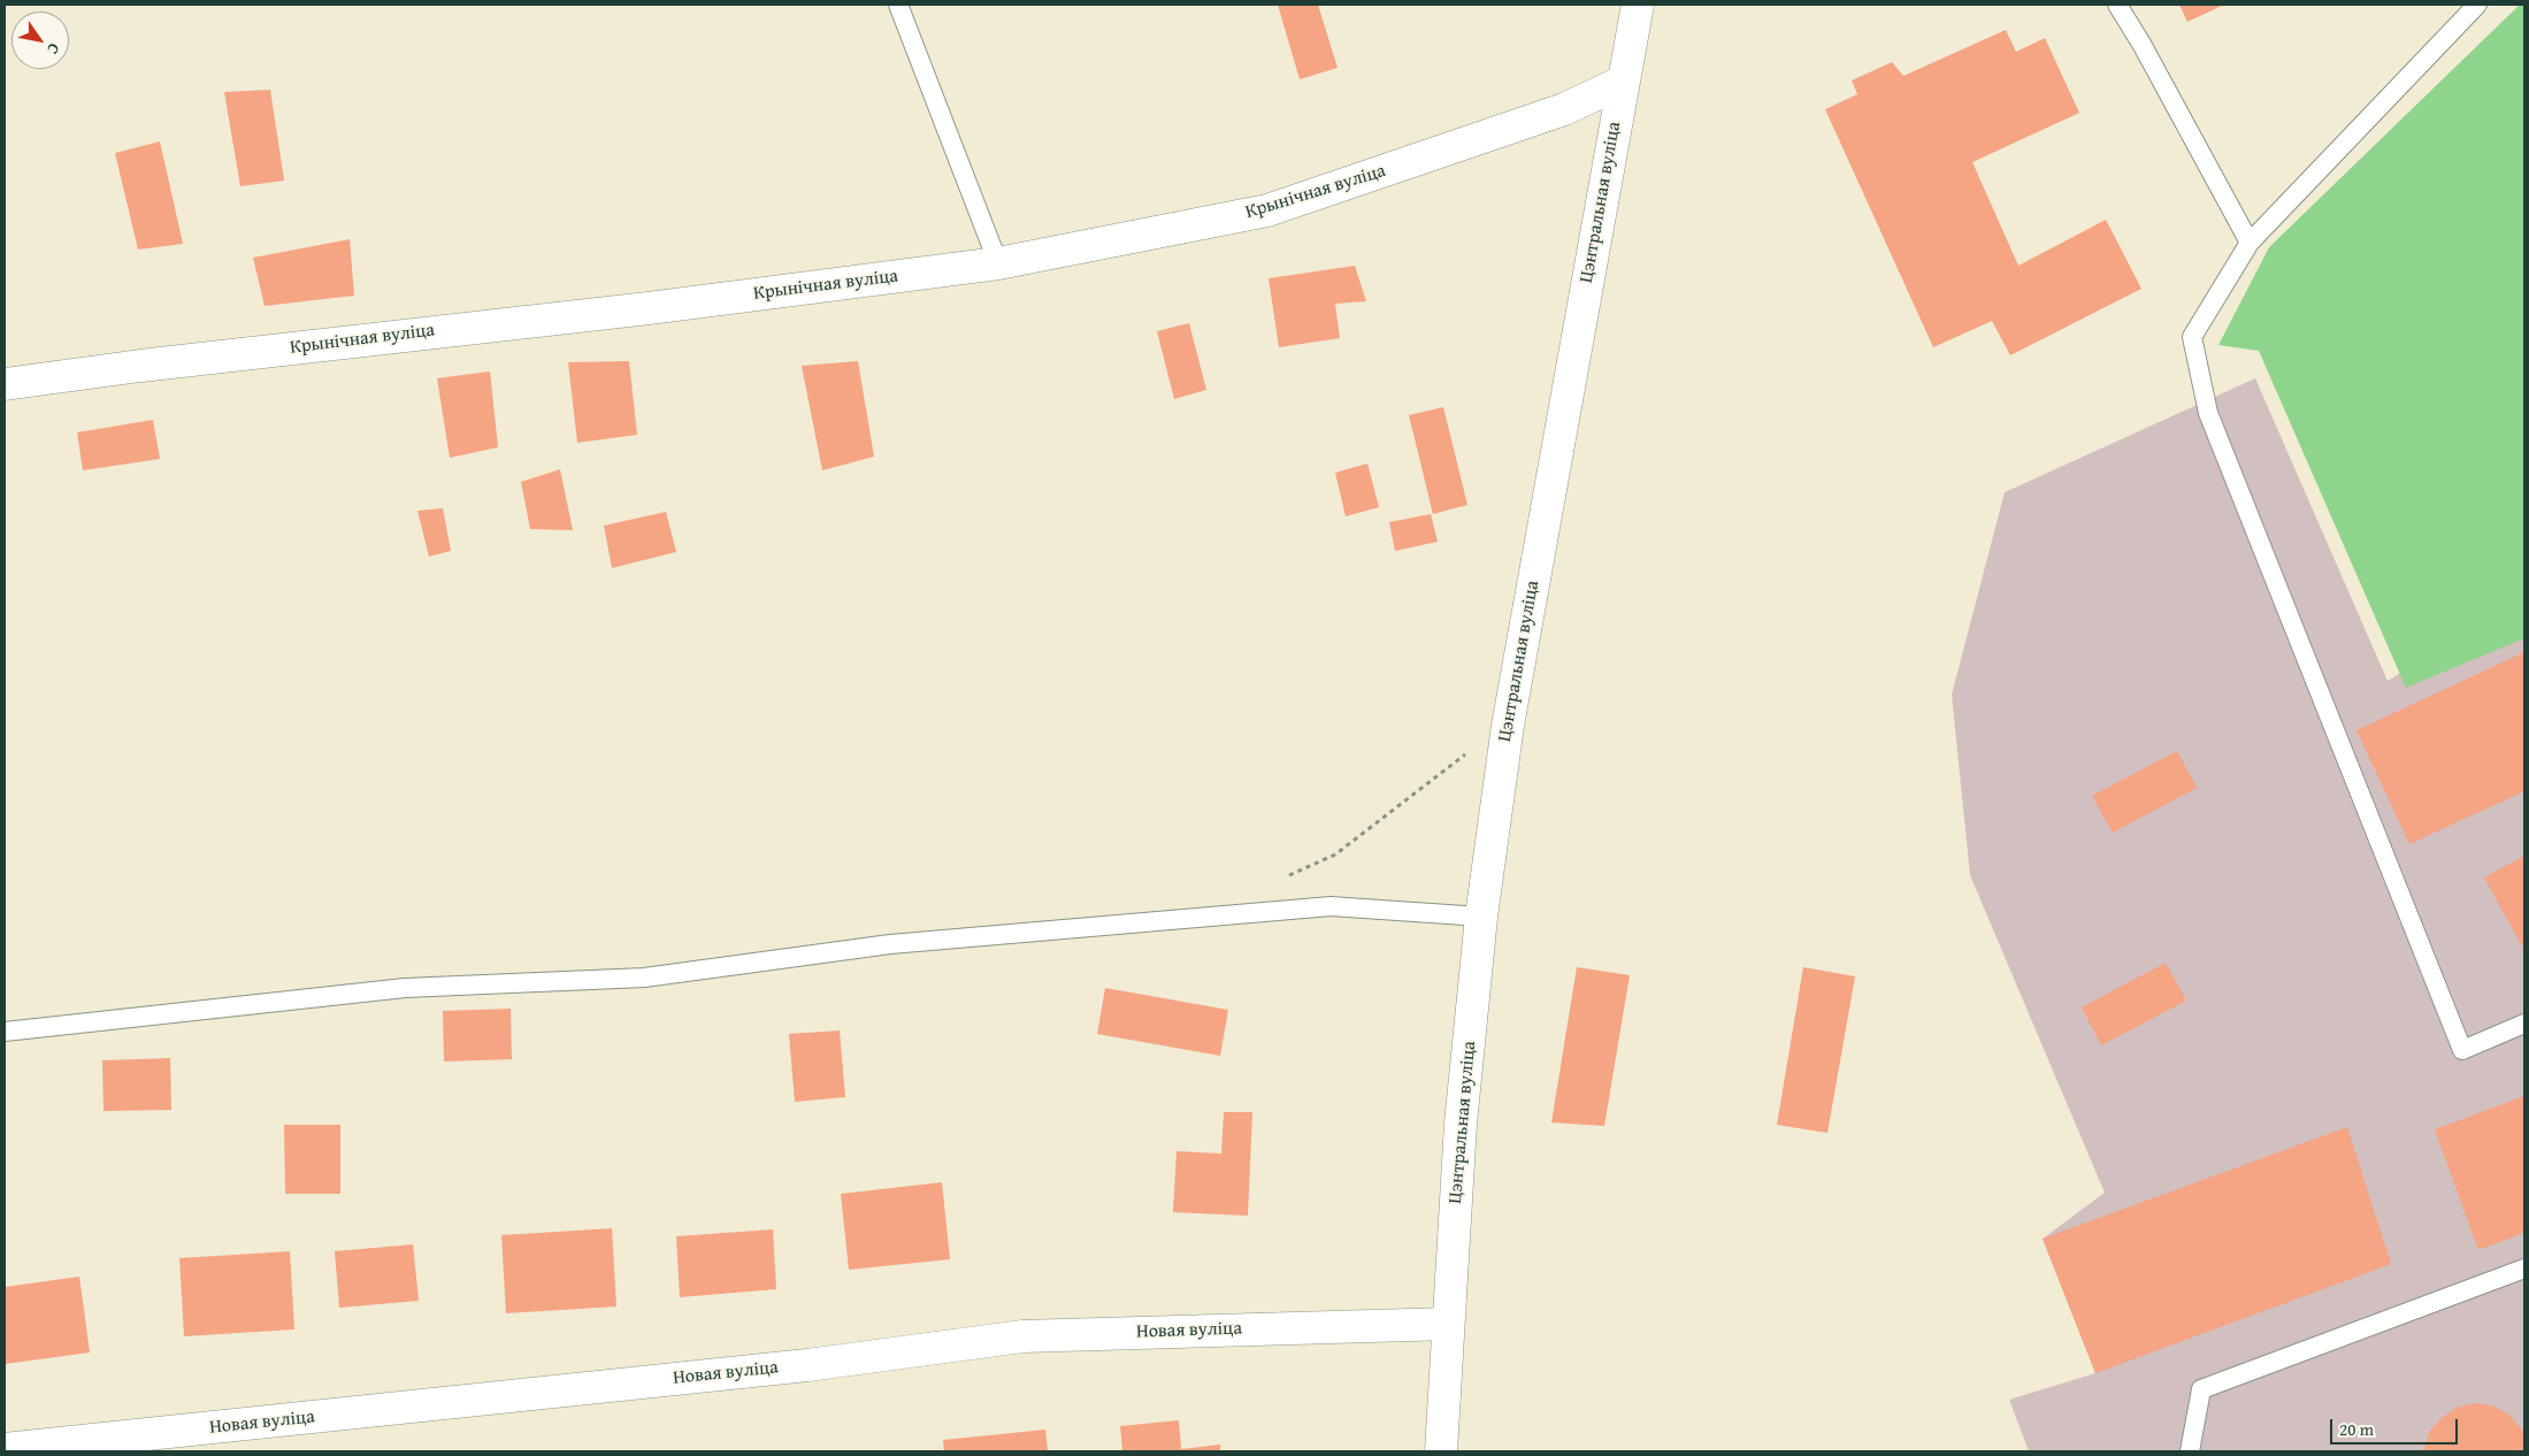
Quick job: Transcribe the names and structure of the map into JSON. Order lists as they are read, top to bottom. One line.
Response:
{"streets":{"street":["Крынічная вуліца","Цэнтральная вуліца","Новая вуліца"]},"crossings":[["Крынічная вуліца","Цэнтральная вуліца"],["Цэнтральная вуліца","Новая вуліца"]],"scale_bar":"20 m","north":"bottom right"}
